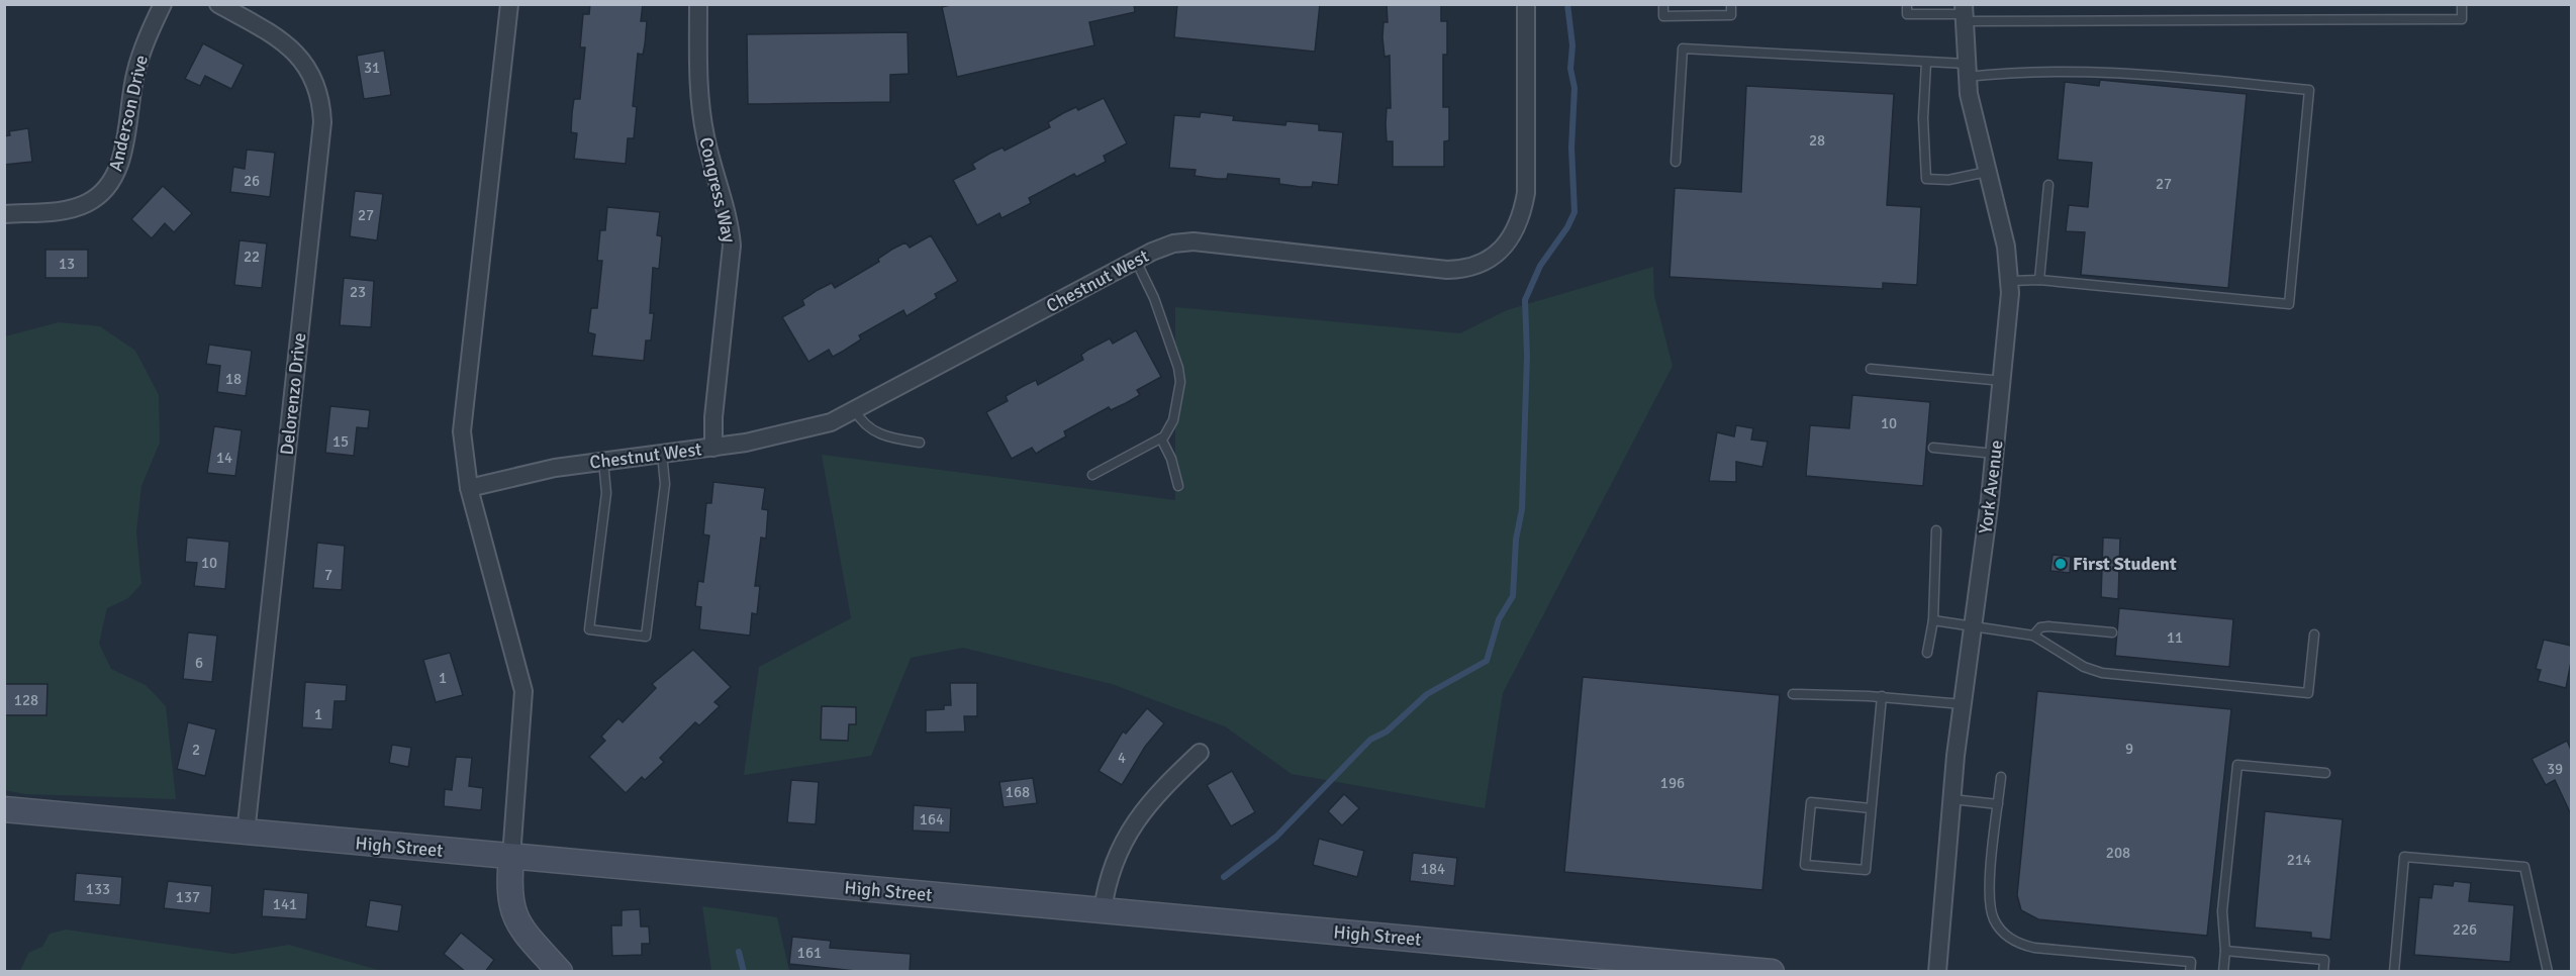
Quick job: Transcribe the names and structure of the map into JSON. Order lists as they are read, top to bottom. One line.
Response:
{"streets":{"main road":["High Street"],"street":["Anderson Drive","Congress Way","Chestnut West","Delorenzo Drive","York Avenue"]},"crossings":[["Congress Way","Chestnut West"],["Delorenzo Drive","High Street"]],"places":["First Student"],"house_numbers":["31","28","26","27","27","22","13","23","18","10","15","14","10","7","11","6","1","128","1","9","2","4","39","196","168","164","208","214","184","133","137","141","226","161"]}
